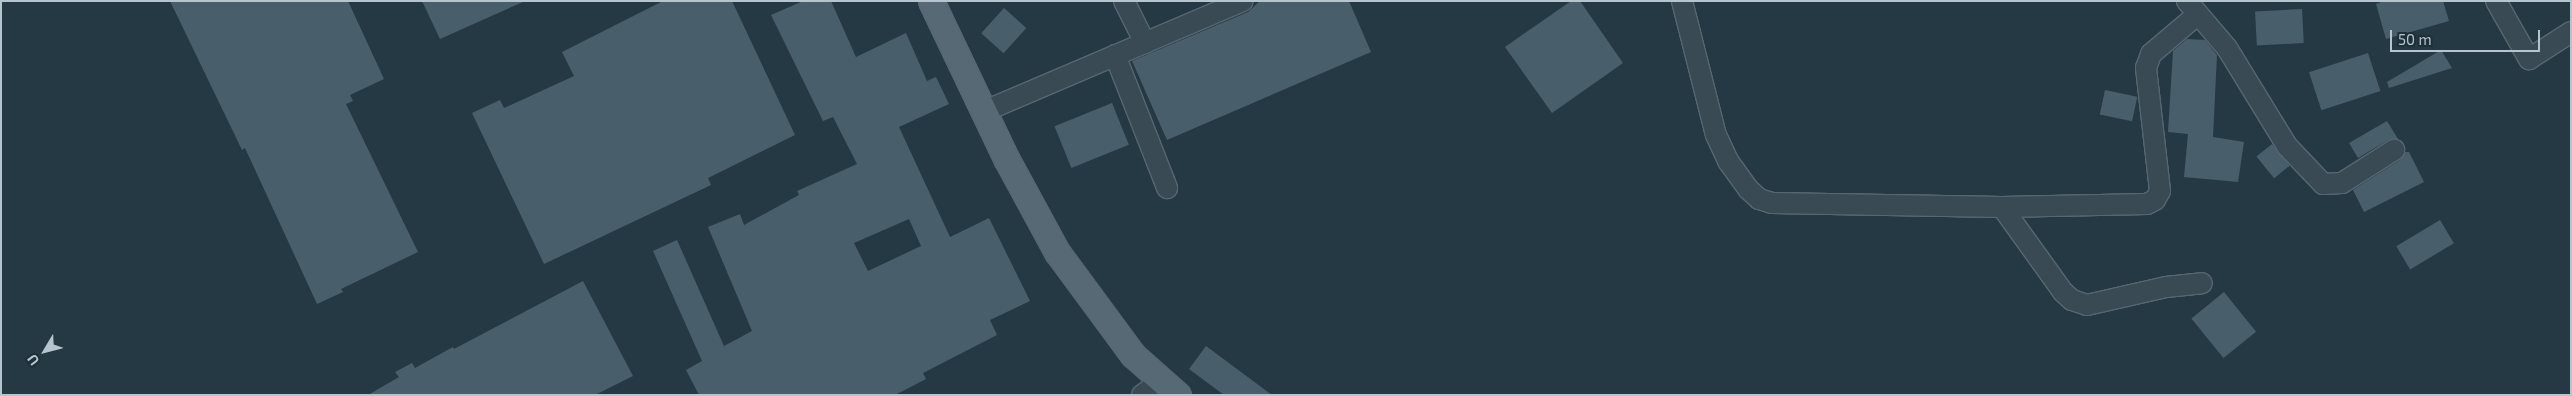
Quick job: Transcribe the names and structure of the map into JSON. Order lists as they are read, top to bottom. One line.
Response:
{"scale_bar":"50 m","north":"bottom left"}
